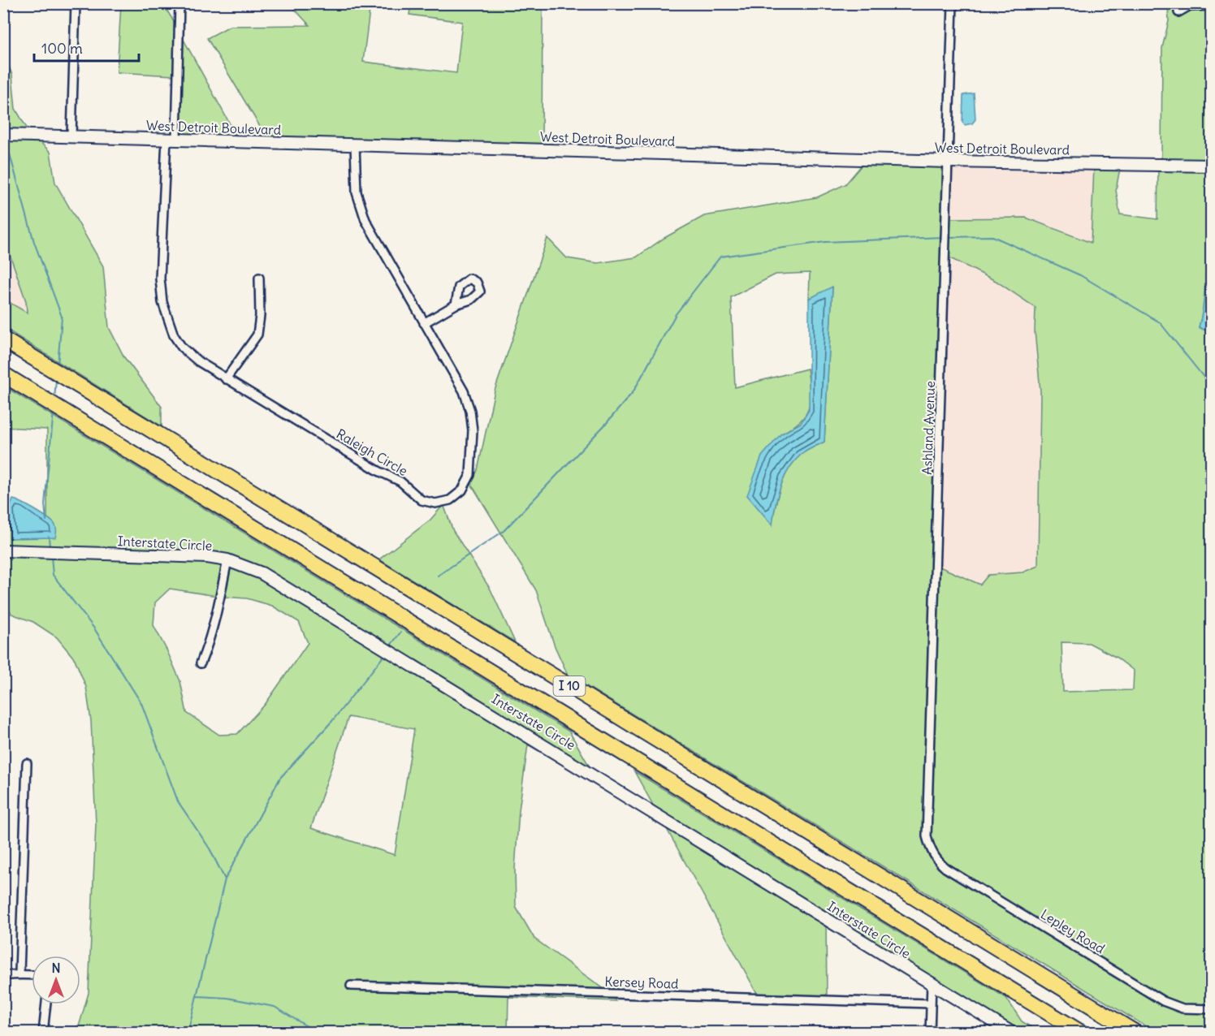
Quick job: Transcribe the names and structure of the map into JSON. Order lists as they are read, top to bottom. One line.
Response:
{"streets":{"highway":["I 10"],"street":["West Detroit Boulevard","Ashland Avenue","Raleigh Circle","Interstate Circle","Lepley Road","Kersey Road"]},"crossings":[["West Detroit Boulevard","Ashland Avenue"],["West Detroit Boulevard","Raleigh Circle"],["Ashland Avenue","Lepley Road"]],"scale_bar":"100 m","north":"top"}
